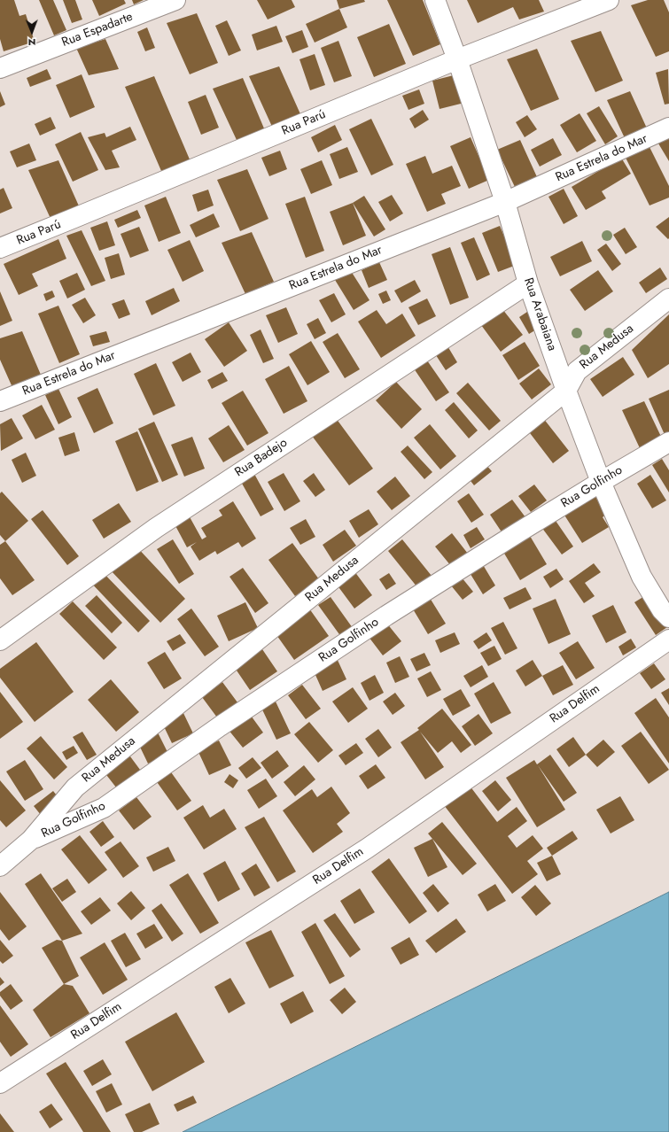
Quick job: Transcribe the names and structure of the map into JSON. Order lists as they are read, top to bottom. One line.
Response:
{"streets":{"street":["Rua Espadarte","Rua Parú","Rua Estrela do Mar","Rua Arabaiana","Rua Medusa","Rua Badejo","Rua Golfinho","Rua Delfim"]},"crossings":[["Rua Parú","Rua Arabaiana"],["Rua Estrela do Mar","Rua Arabaiana"],["Rua Arabaiana","Rua Medusa"],["Rua Arabaiana","Rua Badejo"],["Rua Arabaiana","Rua Golfinho"],["Rua Medusa","Rua Golfinho"]],"north":"bottom"}
